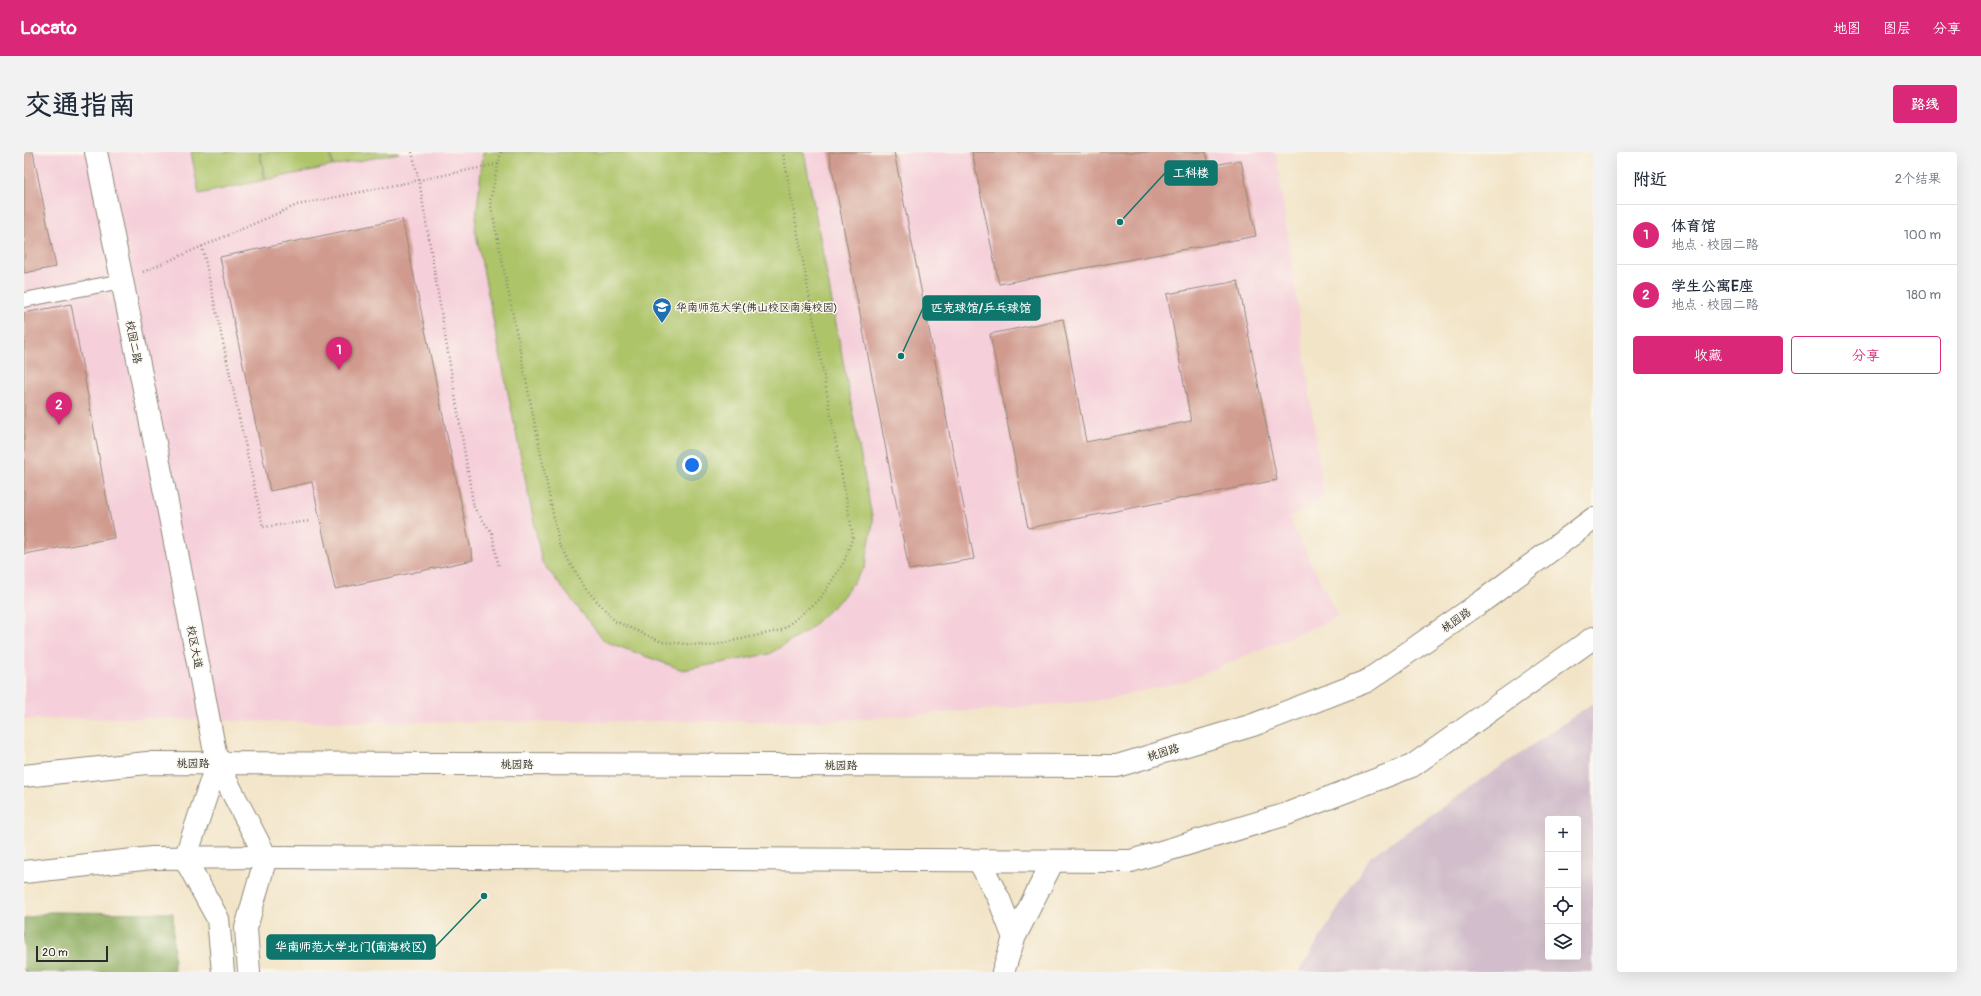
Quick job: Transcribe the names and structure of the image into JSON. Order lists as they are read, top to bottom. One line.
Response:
{"streets":{"main road":["校园二路","桃园路","校区大道"]},"crossings":[["校园二路","校区大道"],["桃园路","校区大道"]],"places":{"other":["工科楼","匹克球馆/乒乓球馆","华南师范大学北门(南海校区)"],"school or university":["华南师范大学(佛山校区南海校园)"]},"scale_bar":"20 m","page":{"header":"Locato","nav":["地图","图层","分享"],"title":"交通指南","buttons":["路线",["收藏","分享"]],"heading":["附近","2个结果"],"list":[{"mark":"1","name":"体育馆","note":"地点 · 校园二路","value":"100 m"},{"mark":"2","name":"学生公寓E座","note":"地点 · 校园二路","value":"180 m"}],"pins":["1","2"],"map_buttons":["+","−"],"scale":"20 m"}}
